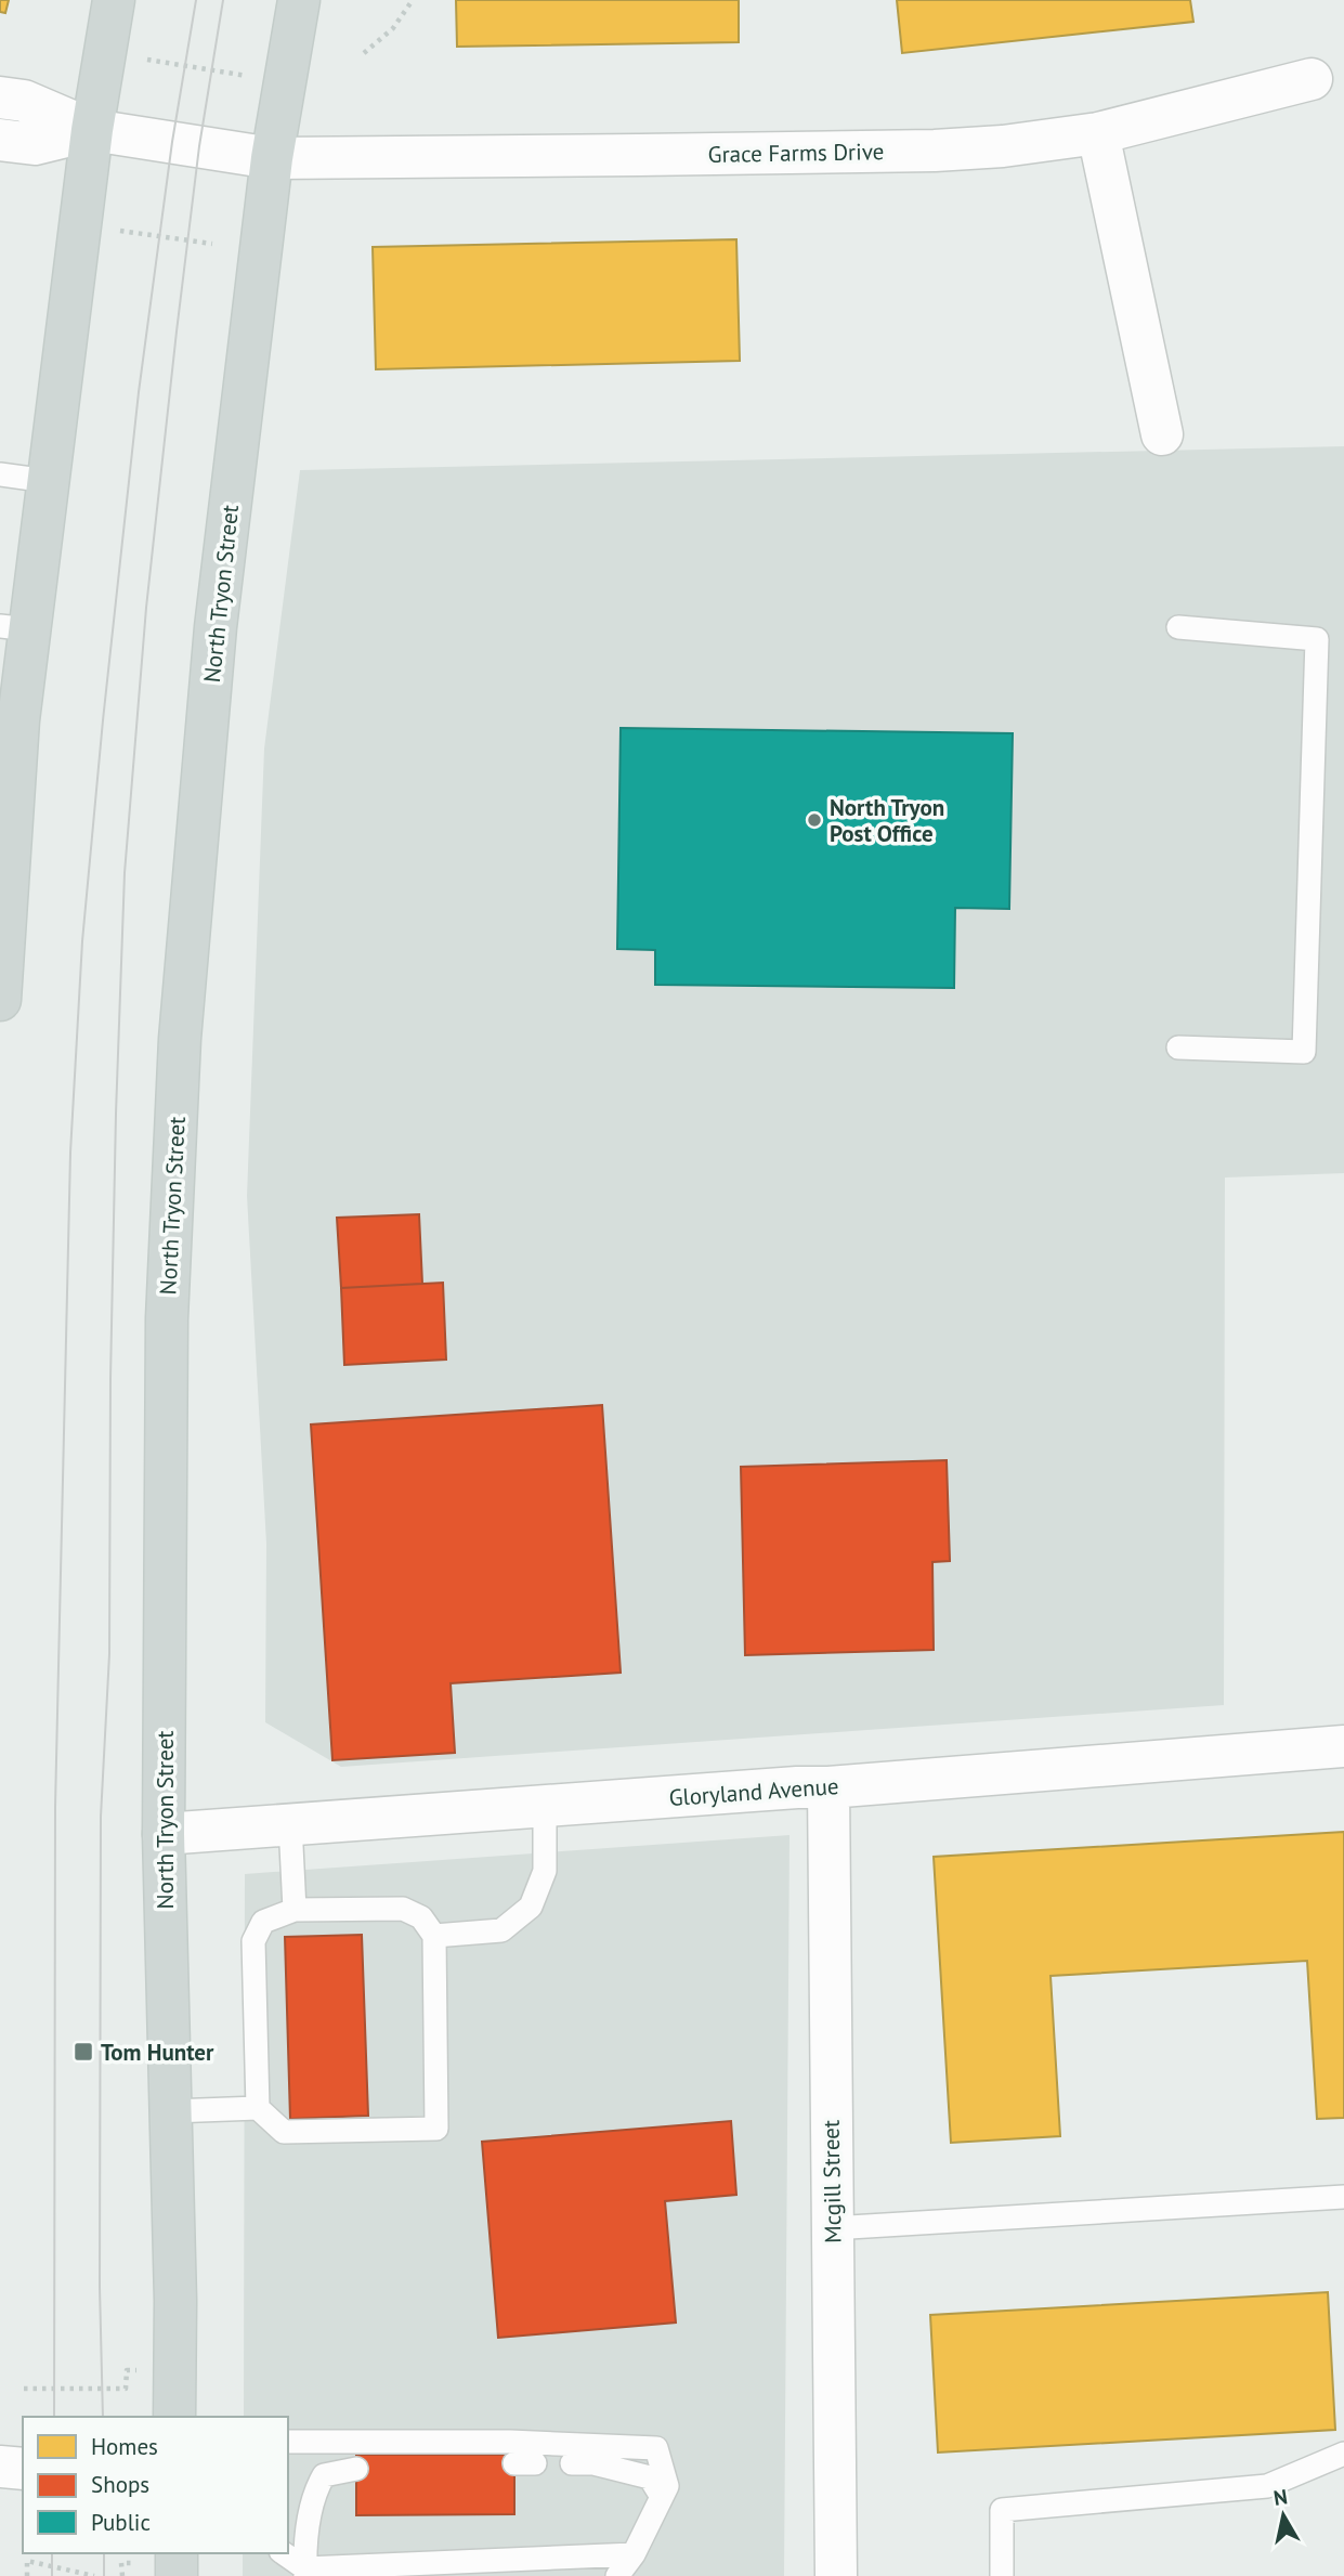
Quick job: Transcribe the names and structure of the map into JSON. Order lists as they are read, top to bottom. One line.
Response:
{"streets":{"main road":["North Tryon Street"],"street":["Grace Farms Drive","Gloryland Avenue","Mcgill Street"]},"crossings":[["Grace Farms Drive","North Tryon Street"],["North Tryon Street","Gloryland Avenue"],["Gloryland Avenue","Mcgill Street"]],"places":{"other":["North Tryon Post Office"],"transit":["Tom Hunter"]},"legend":["Homes","Shops","Public"],"north":"top"}
